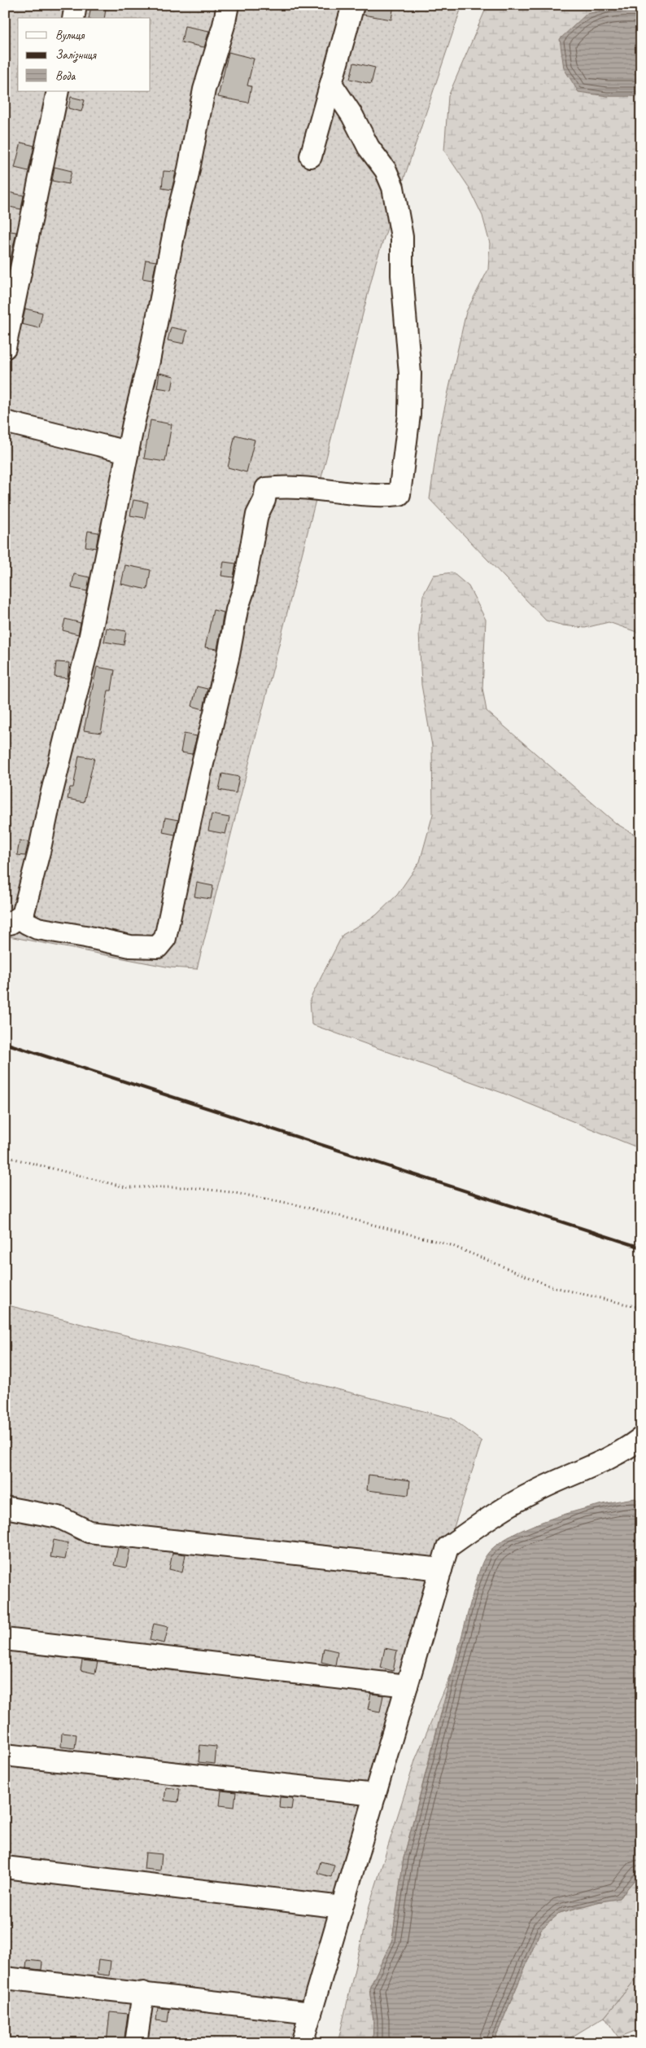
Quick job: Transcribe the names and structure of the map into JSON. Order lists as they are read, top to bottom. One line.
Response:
{"legend":["Вулиця","Залізниця","Вода"]}
